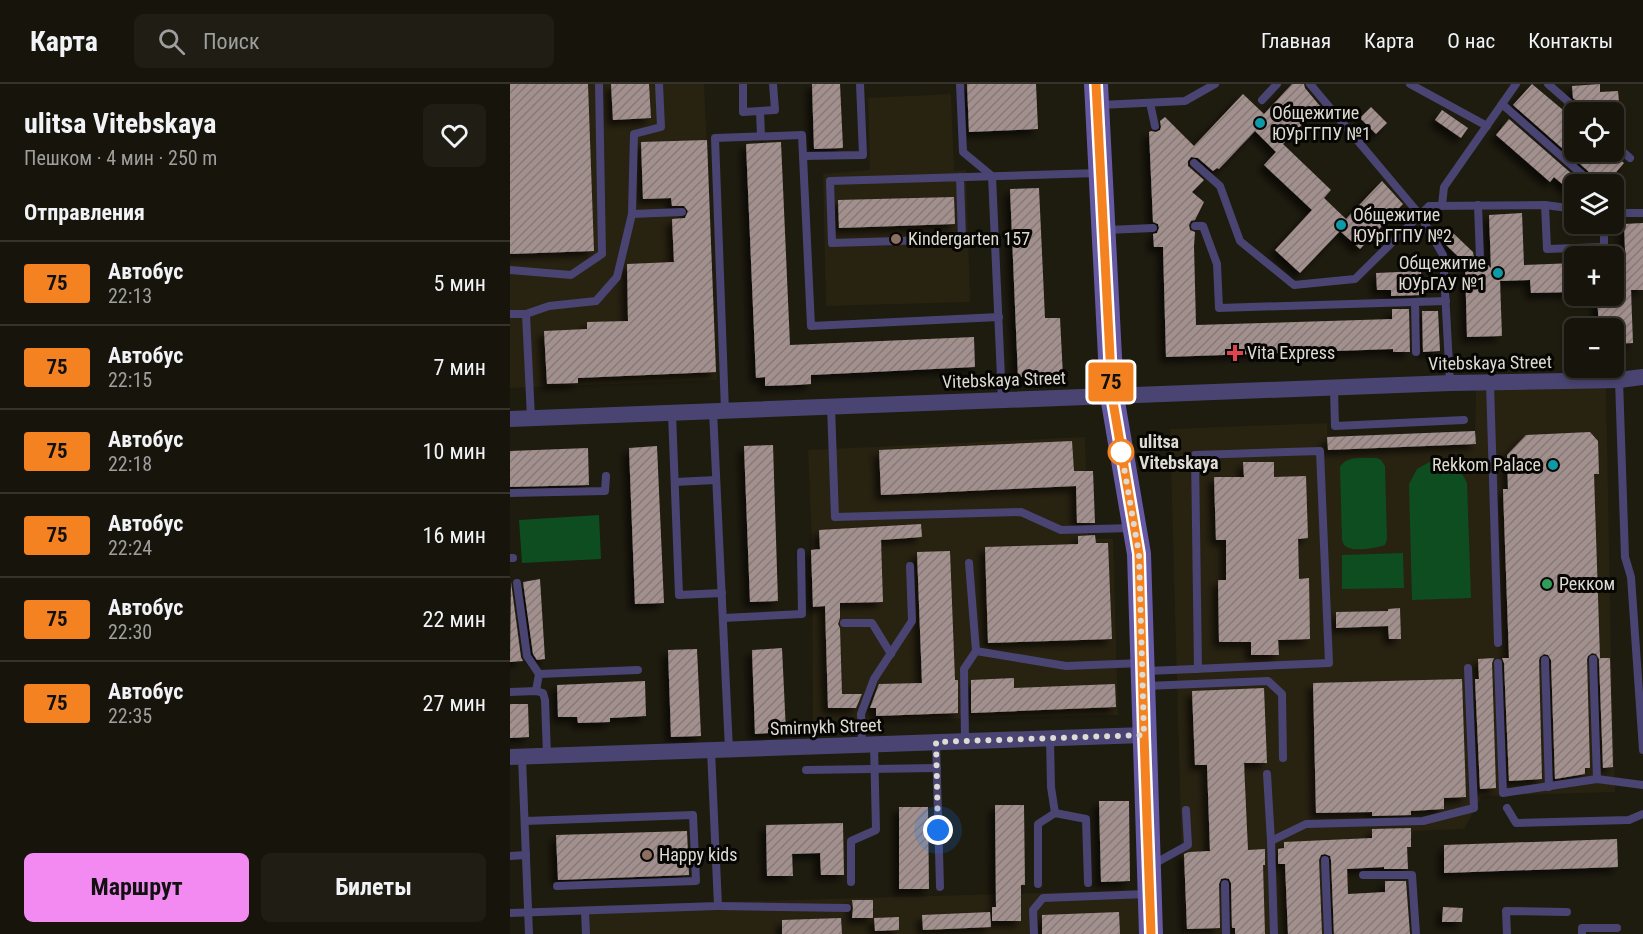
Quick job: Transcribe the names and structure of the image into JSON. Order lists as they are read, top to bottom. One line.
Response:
{"streets":{"street":["Vitebskaya Street","Smirnykh Street"]},"places":{"other":["Общежитие ЮУрГГПУ №1","Общежитие ЮУрГГПУ №2","Kindergarten 157","Общежитие ЮУрГАУ №1","ulitsa Vitebskaya","Rekkom Palace","Рекком","Happy kids"],"health":["Vita Express"]},"lines":["bus line 75"],"page":{"header":"Карта","search":"Поиск","nav":["Главная","Карта","О нас","Контакты"],"heading":[["ulitsa Vitebskaya","Пешком · 4 мин · 250 m"],"Отправления"],"on_map":"75","map_buttons":["+","−"],"list":[{"mark":"75","name":"Автобус","note":"22:13","value":"5 мин"},{"mark":"75","name":"Автобус","note":"22:15","value":"7 мин"},{"mark":"75","name":"Автобус","note":"22:18","value":"10 мин"},{"mark":"75","name":"Автобус","note":"22:24","value":"16 мин"},{"mark":"75","name":"Автобус","note":"22:30","value":"22 мин"},{"mark":"75","name":"Автобус","note":"22:35","value":"27 мин"}],"buttons":["Маршрут","Билеты"]}}
